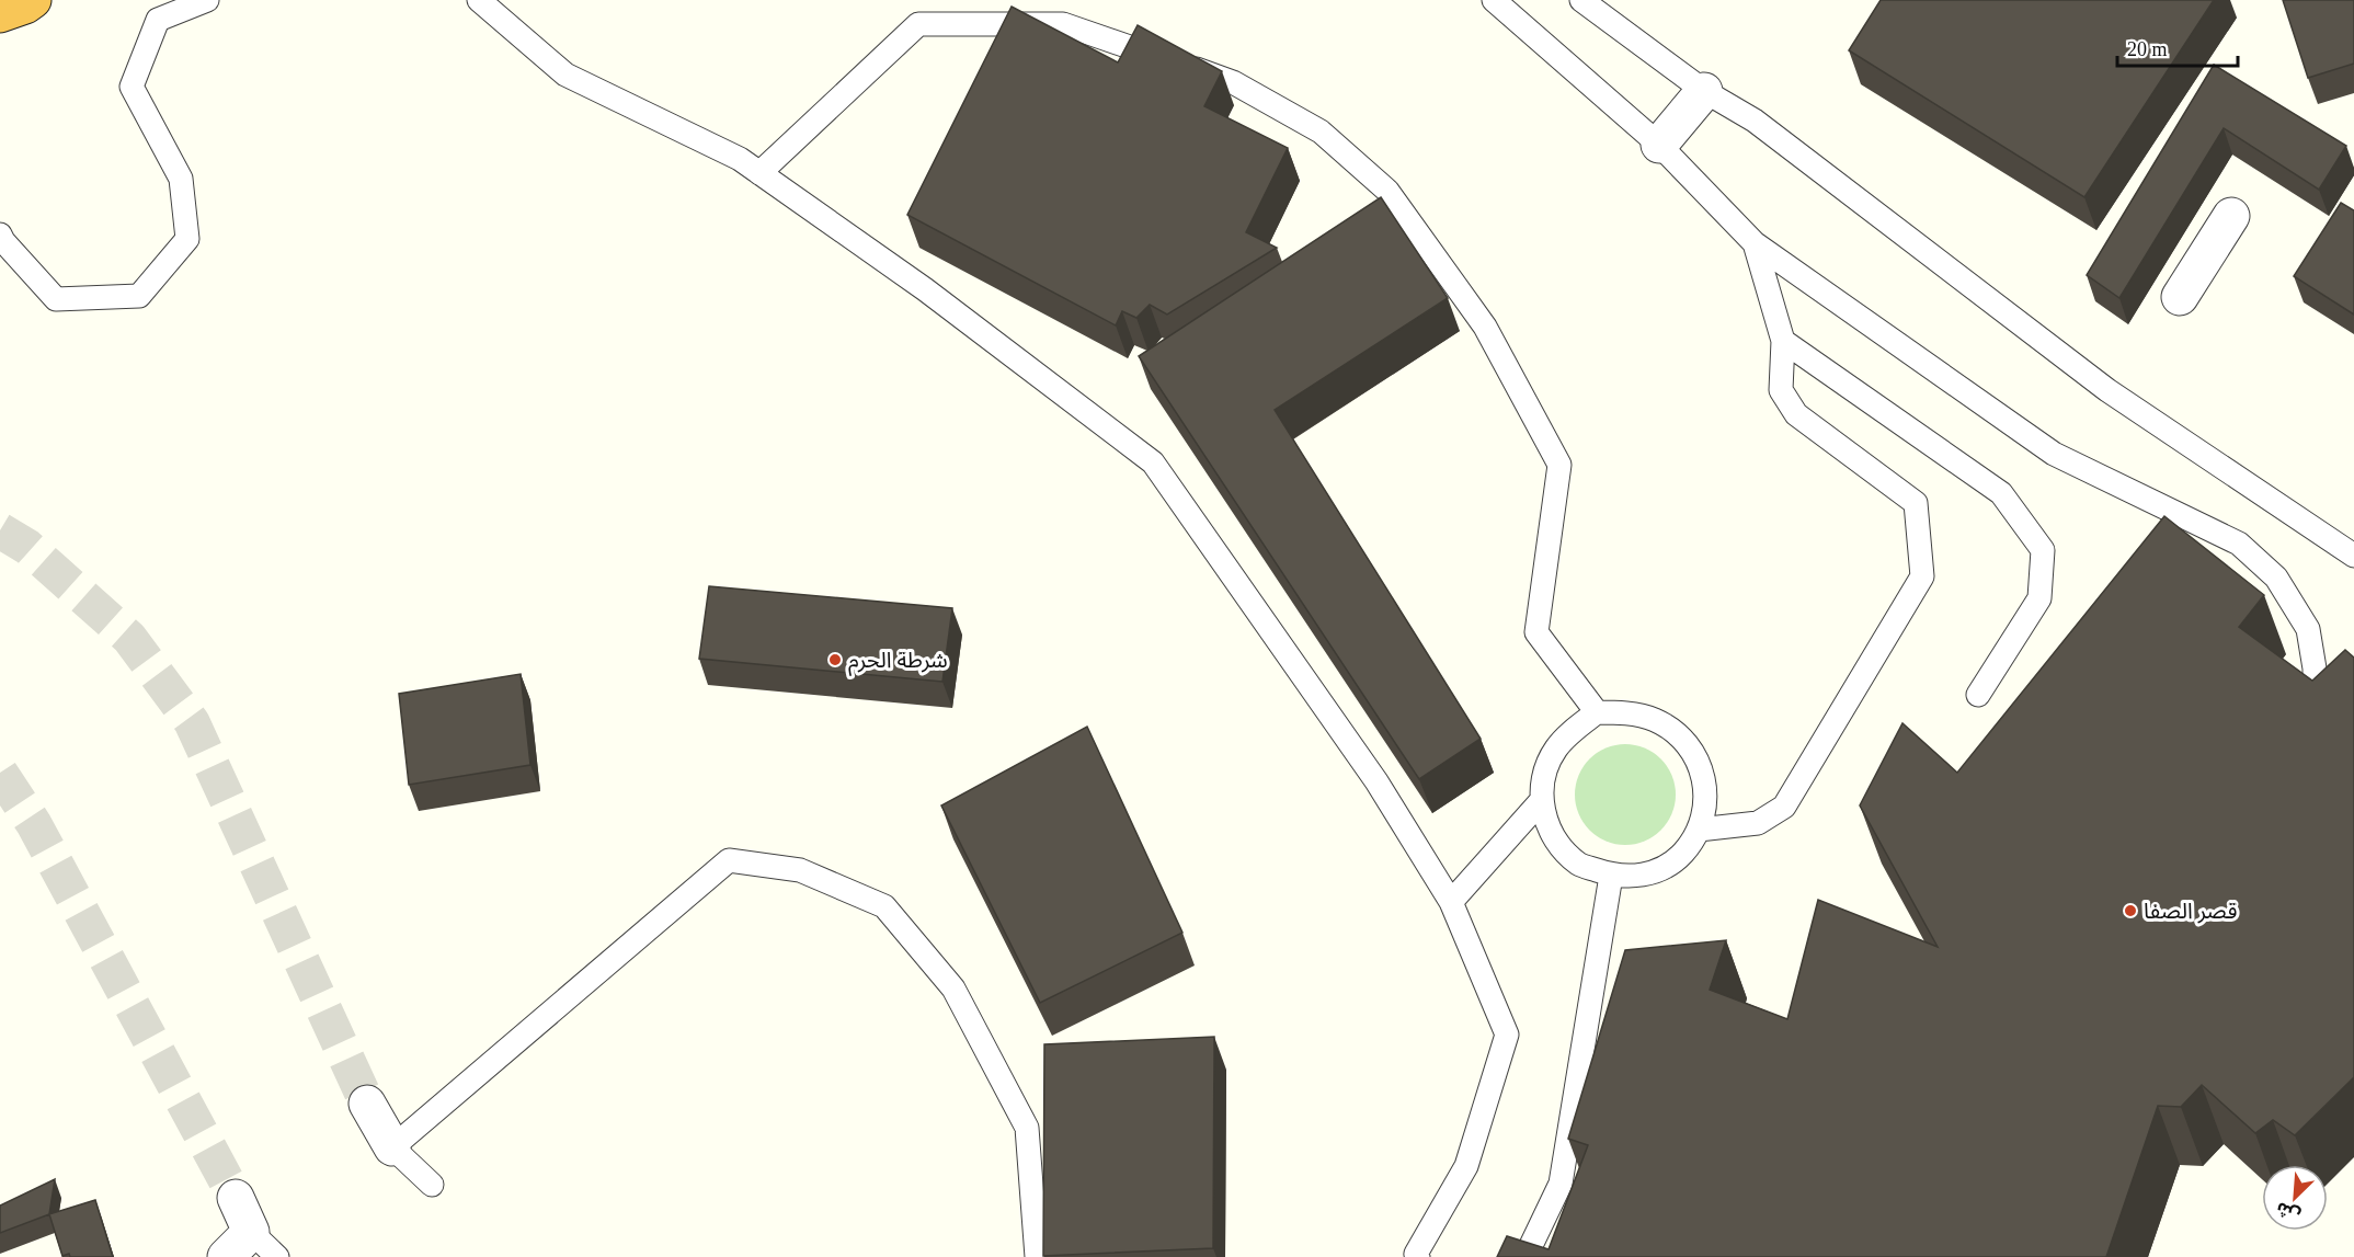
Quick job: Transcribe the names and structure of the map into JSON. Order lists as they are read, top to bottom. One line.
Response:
{"places":["شرطة الحرم","قصر الصفا"],"scale_bar":"20 m","north":"bottom left"}
